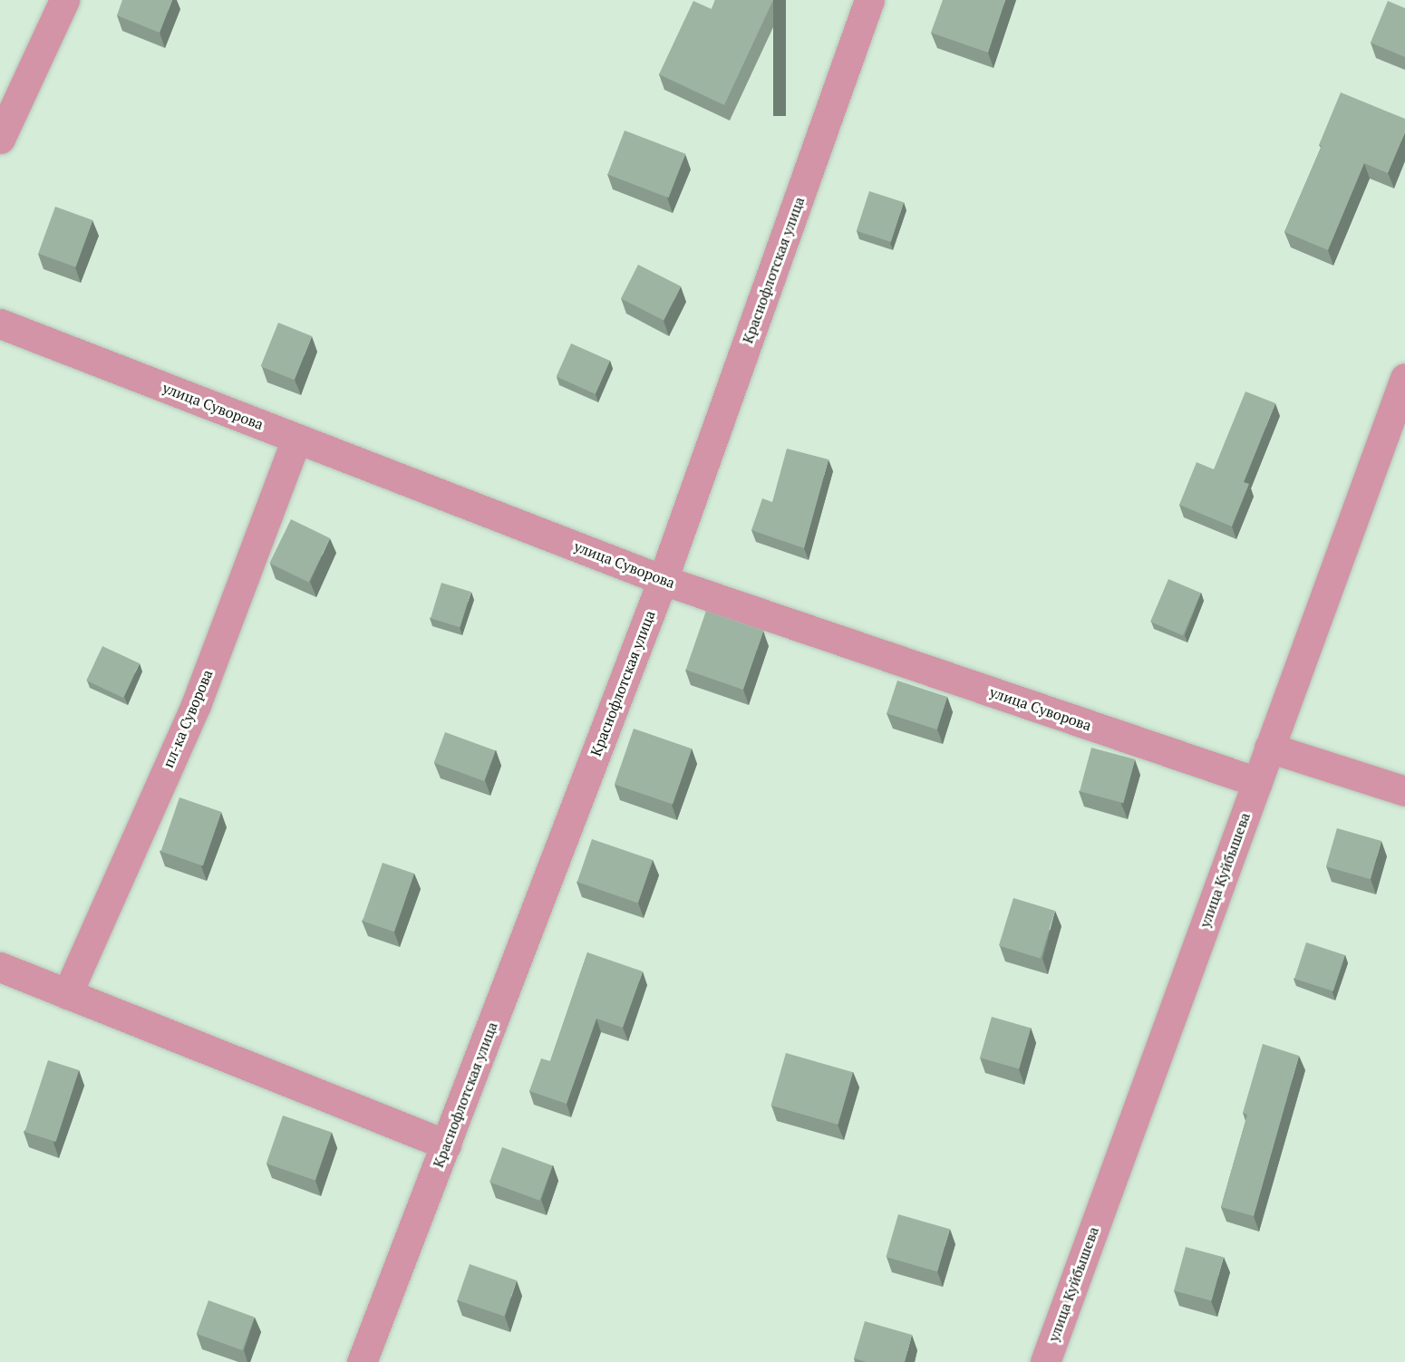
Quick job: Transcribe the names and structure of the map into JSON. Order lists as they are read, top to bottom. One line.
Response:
{"streets":{"street":["Краснофлотская улица","улица Суворова","пл-ка Суворова","улица Куйбышева"]},"crossings":[["Краснофлотская улица","улица Суворова"],["улица Суворова","пл-ка Суворова"],["улица Суворова","улица Куйбышева"]]}
